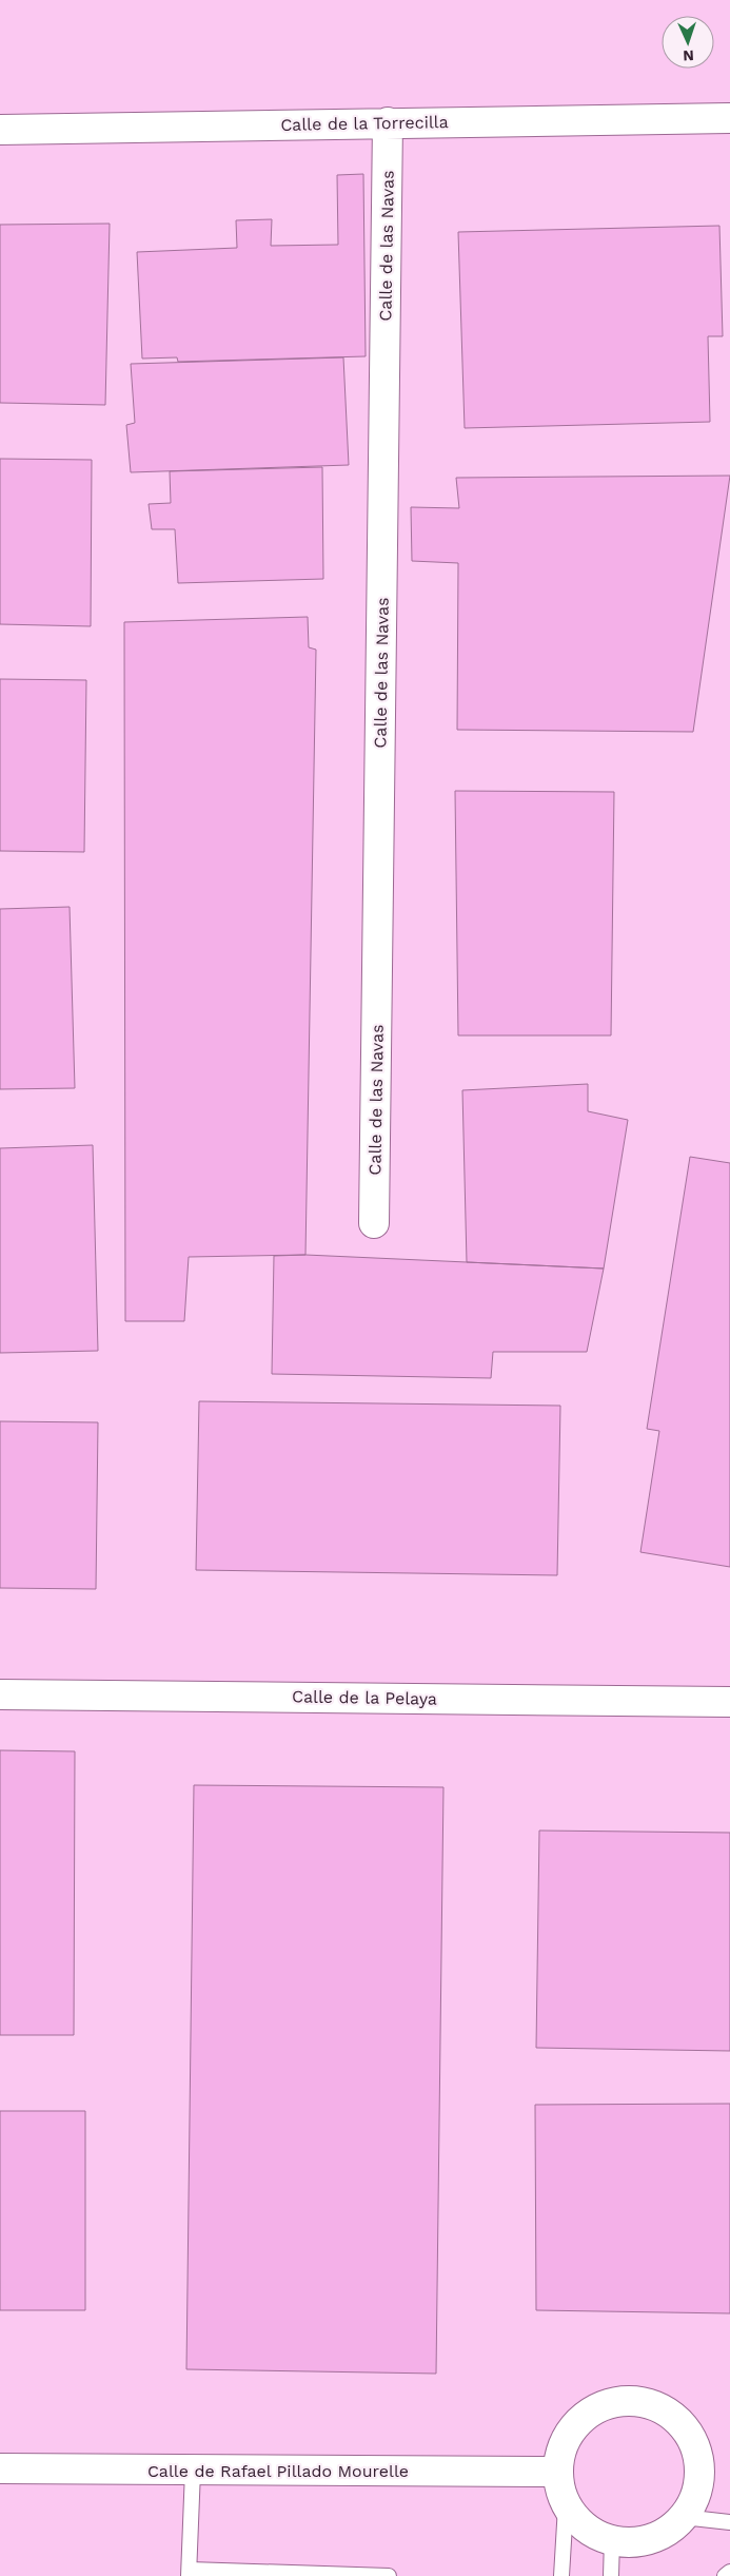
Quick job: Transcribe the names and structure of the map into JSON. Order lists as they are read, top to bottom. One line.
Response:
{"streets":{"street":["Calle de la Torrecilla","Calle de las Navas","Calle de la Pelaya","Calle de Rafael Pillado Mourelle"]},"crossings":[["Calle de la Torrecilla","Calle de las Navas"]],"north":"bottom"}
